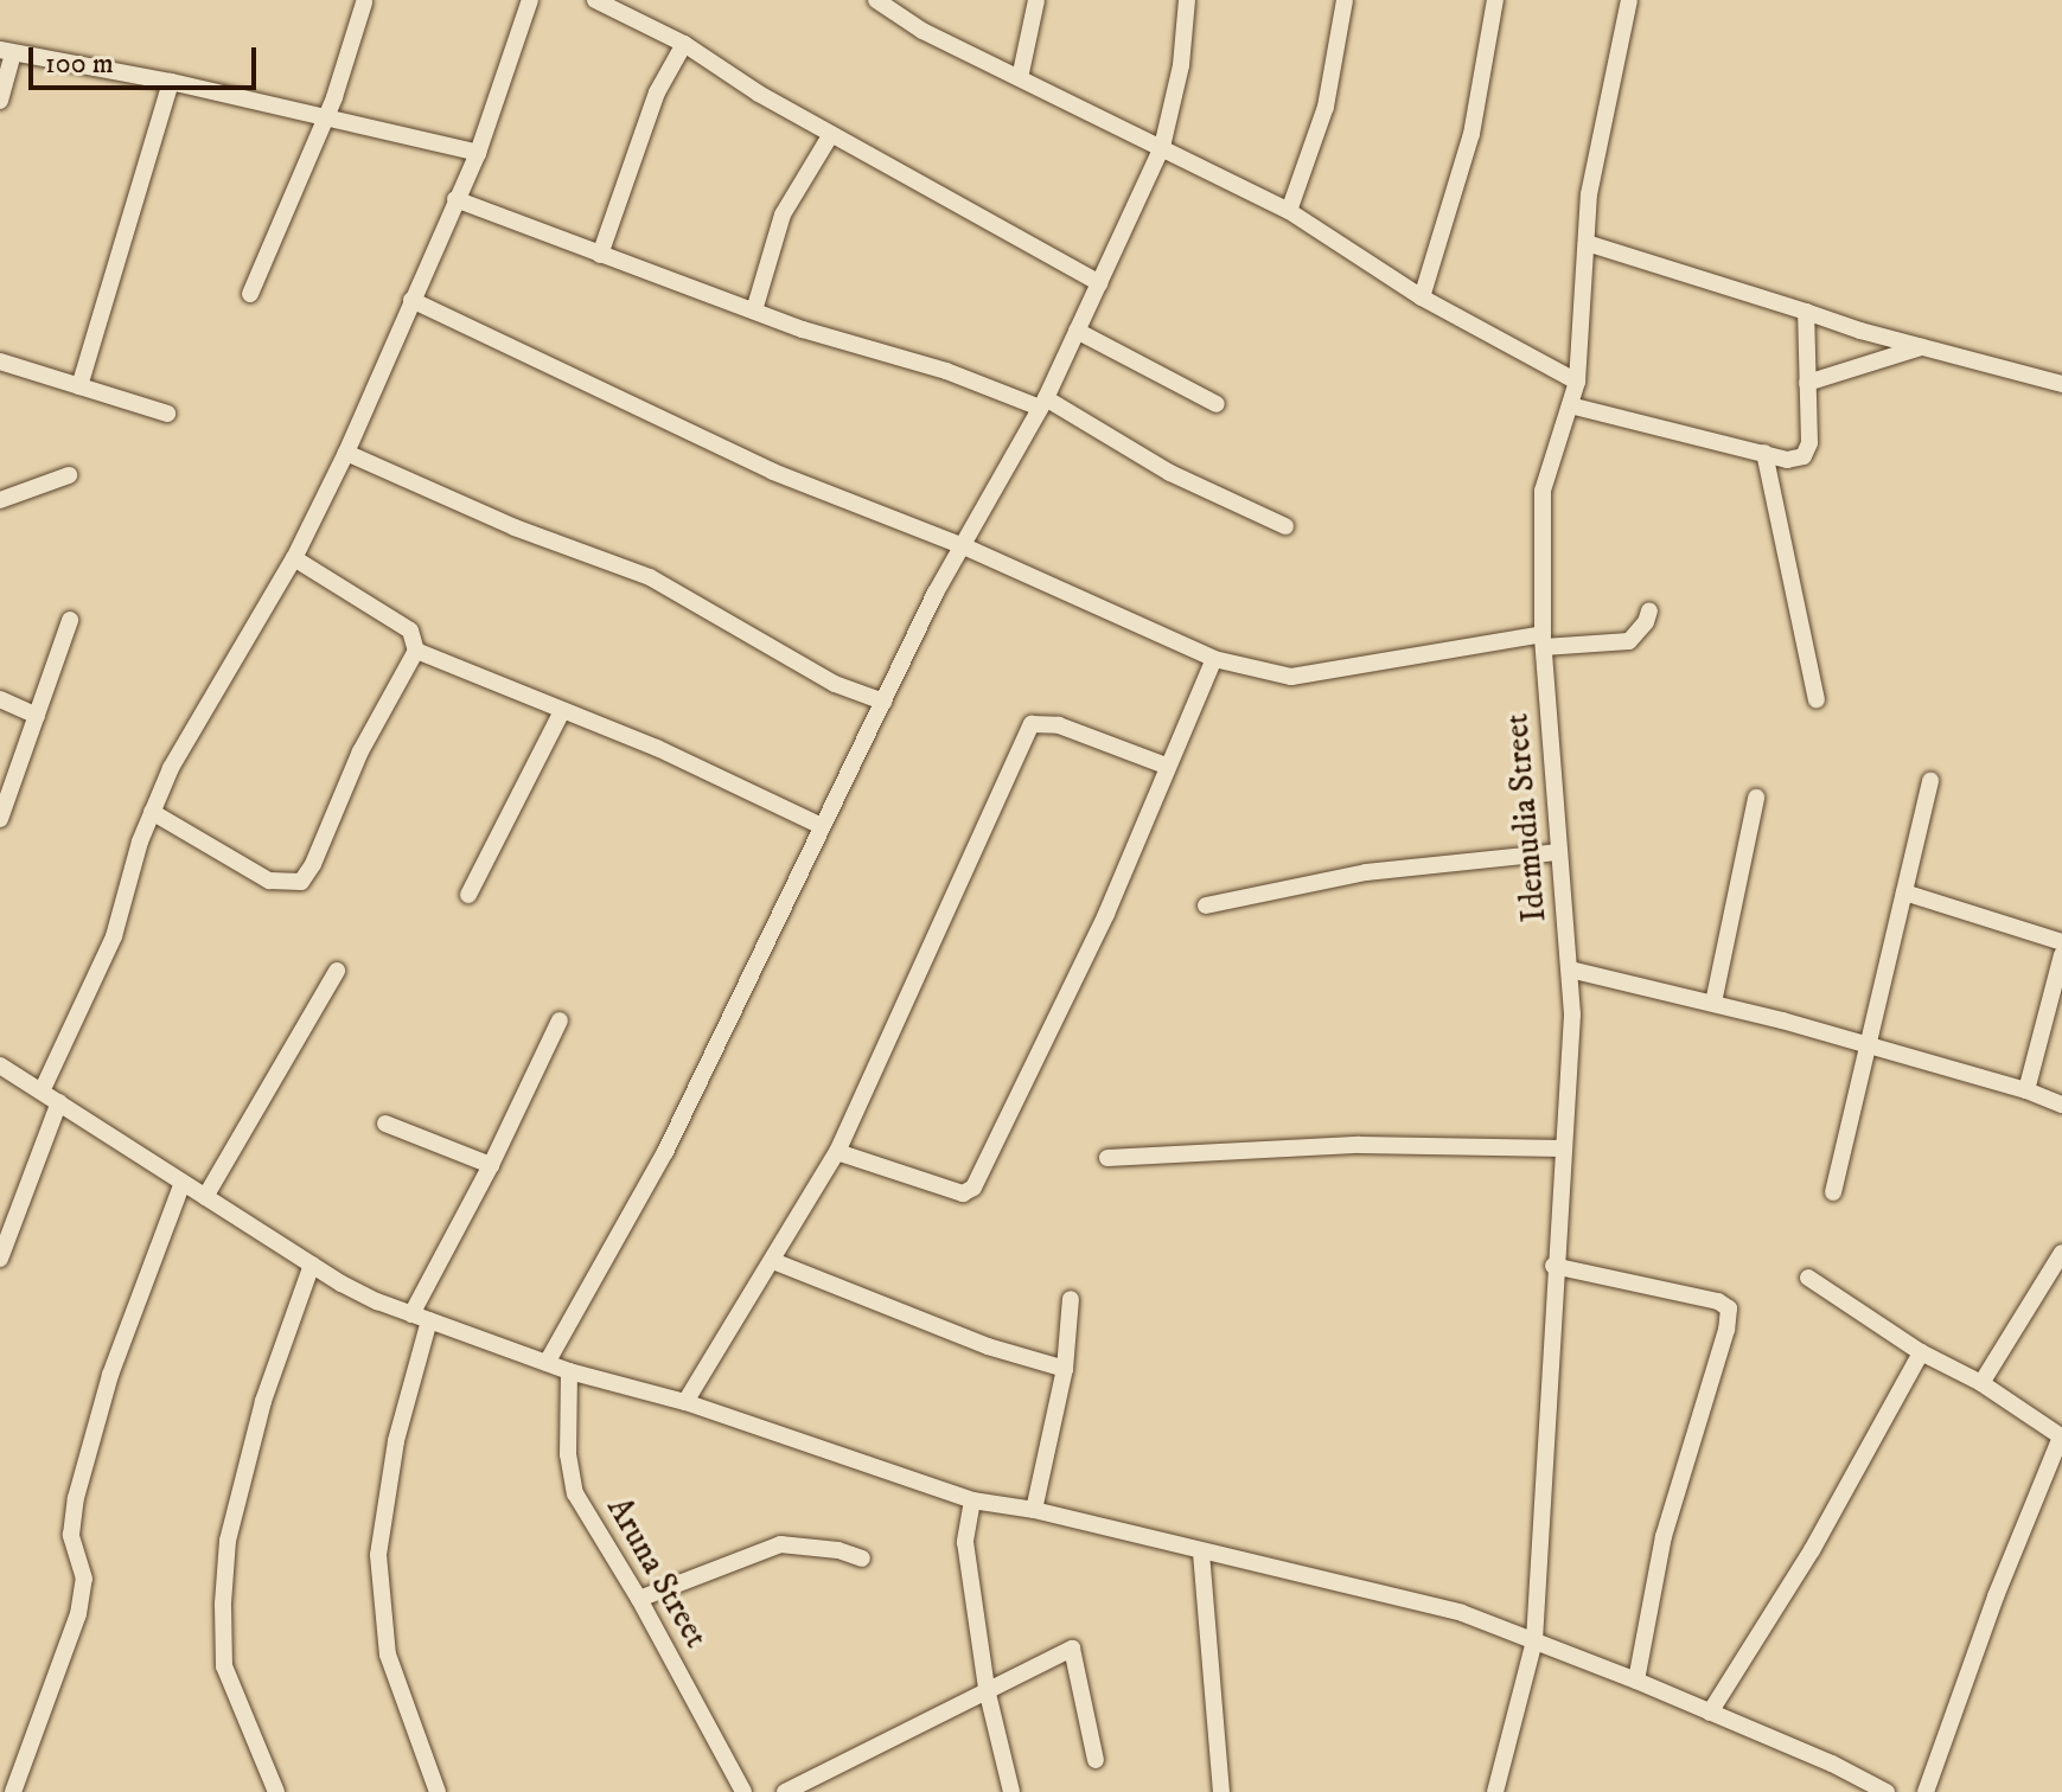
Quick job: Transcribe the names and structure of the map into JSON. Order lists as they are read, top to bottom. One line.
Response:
{"streets":{"street":["Idemudia Street","Aruna Street"]},"scale_bar":"100 m"}
